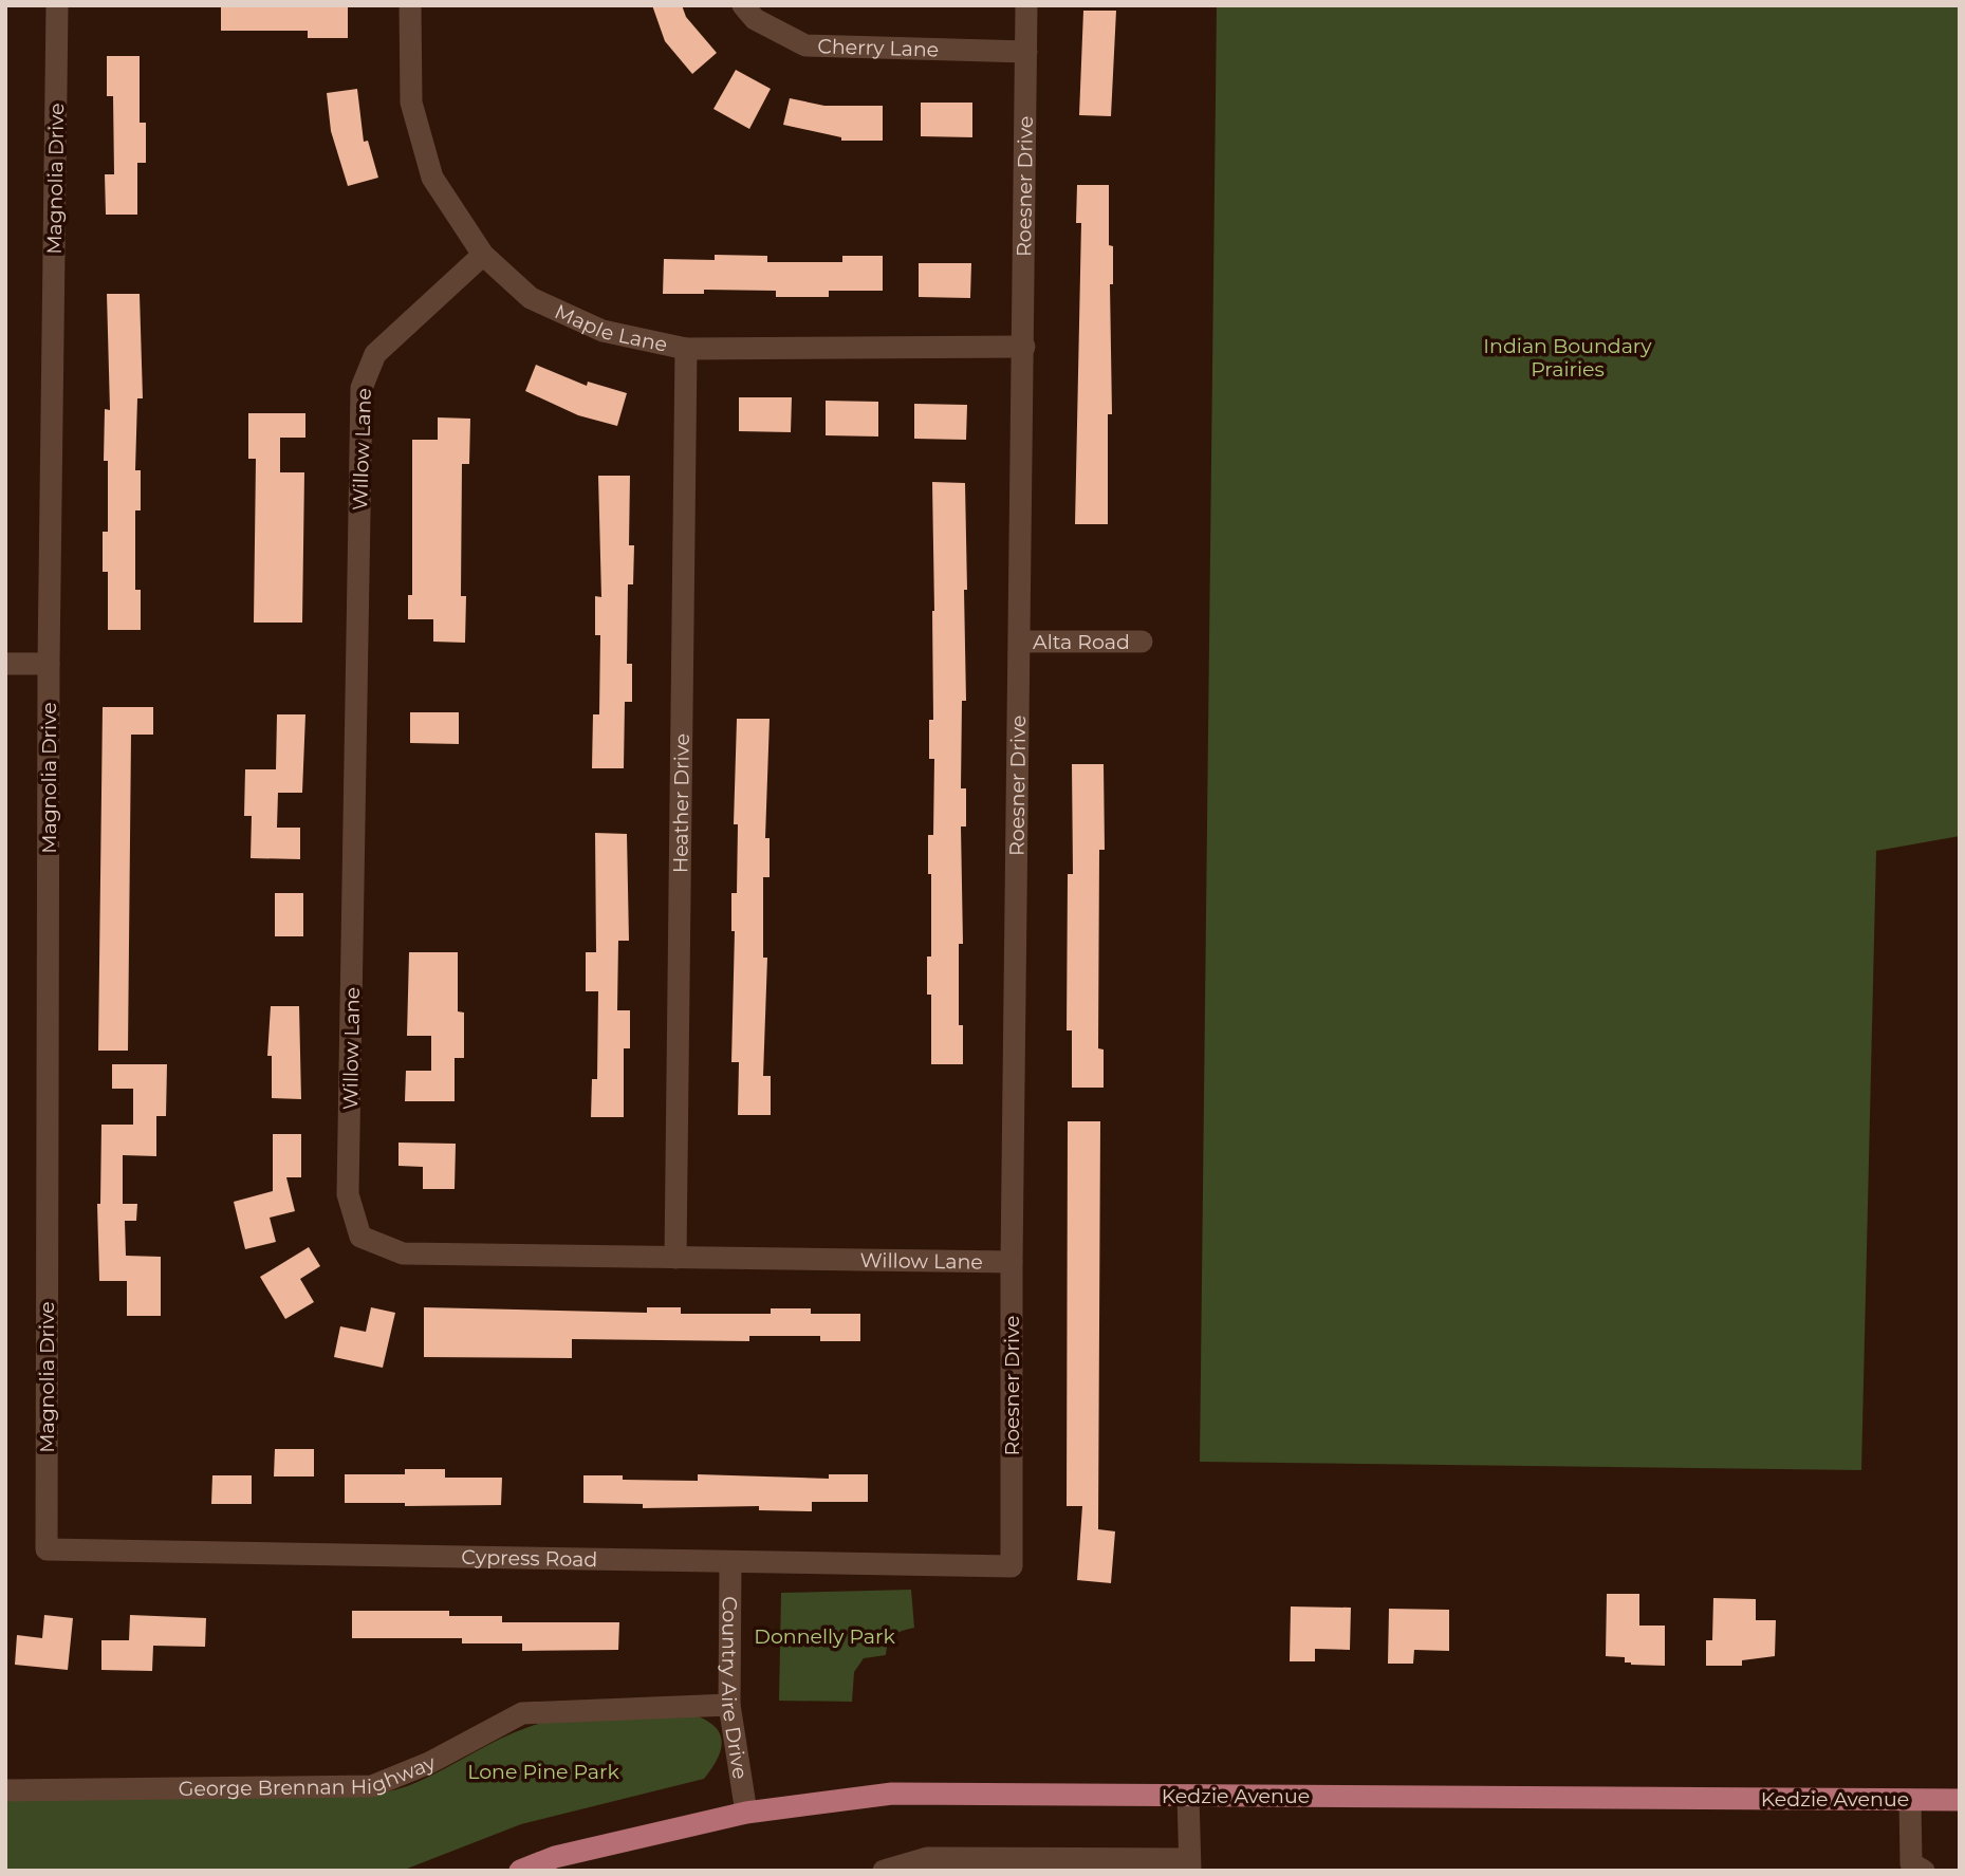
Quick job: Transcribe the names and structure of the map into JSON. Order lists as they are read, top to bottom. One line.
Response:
{"streets":{"main road":["Kedzie Avenue"],"street":["Cherry Lane","Magnolia Drive","Roesner Drive","Maple Lane","Willow Lane","Alta Road","Heather Drive","Cypress Road","Country Aire Drive","George Brennan Highway"]},"crossings":[["Cherry Lane","Roesner Drive"],["Magnolia Drive","Cypress Road"],["Roesner Drive","Maple Lane"],["Roesner Drive","Willow Lane"],["Roesner Drive","Alta Road"],["Roesner Drive","Cypress Road"],["Maple Lane","Willow Lane"],["Maple Lane","Heather Drive"],["Willow Lane","Heather Drive"],["Cypress Road","Country Aire Drive"],["Country Aire Drive","George Brennan Highway"],["Country Aire Drive","Kedzie Avenue"]],"parks":["Indian Boundary Prairies","Donnelly Park","Lone Pine Park"]}
